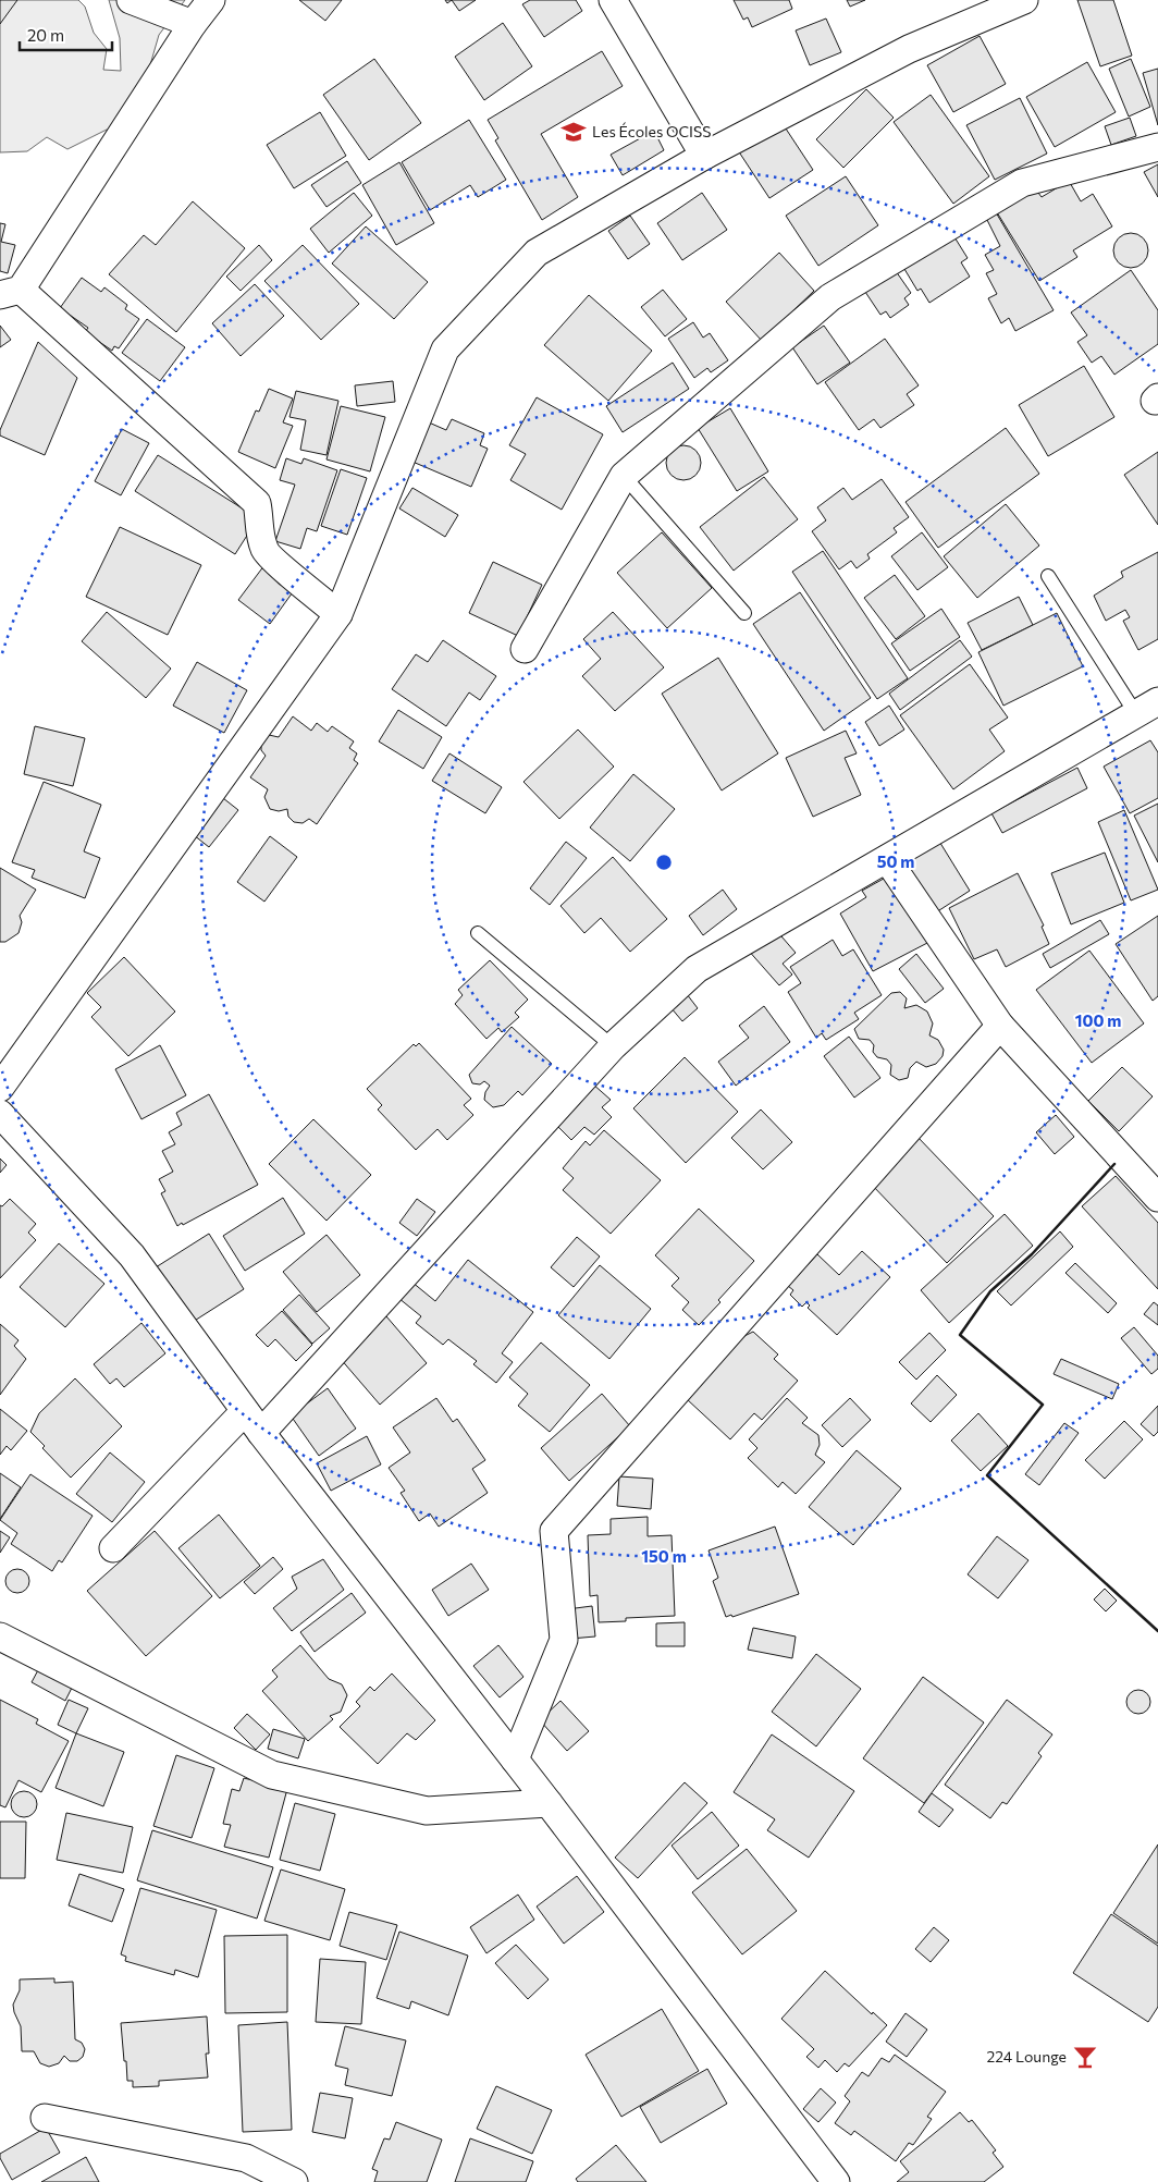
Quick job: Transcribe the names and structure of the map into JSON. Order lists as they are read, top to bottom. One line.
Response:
{"places":{"school or university":["Les Écoles OCISS"],"bar":["224 Lounge"]},"scale_bar":"20 m","rings":["50 m","100 m","150 m"]}
